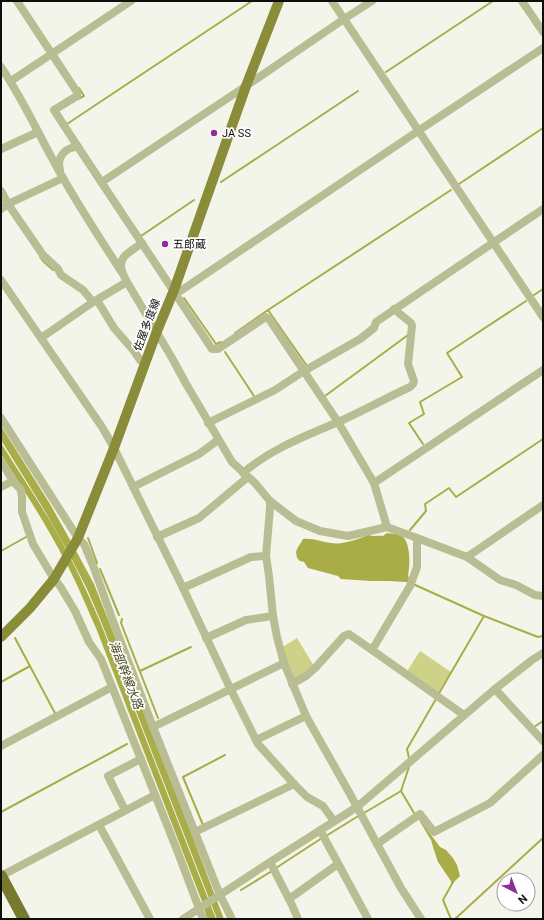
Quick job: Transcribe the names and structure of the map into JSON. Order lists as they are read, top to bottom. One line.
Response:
{"streets":{"main road":["佐屋多度線"]},"water":["海部幹線水路"],"places":["JA SS","五郎蔵"],"north":"bottom right"}
